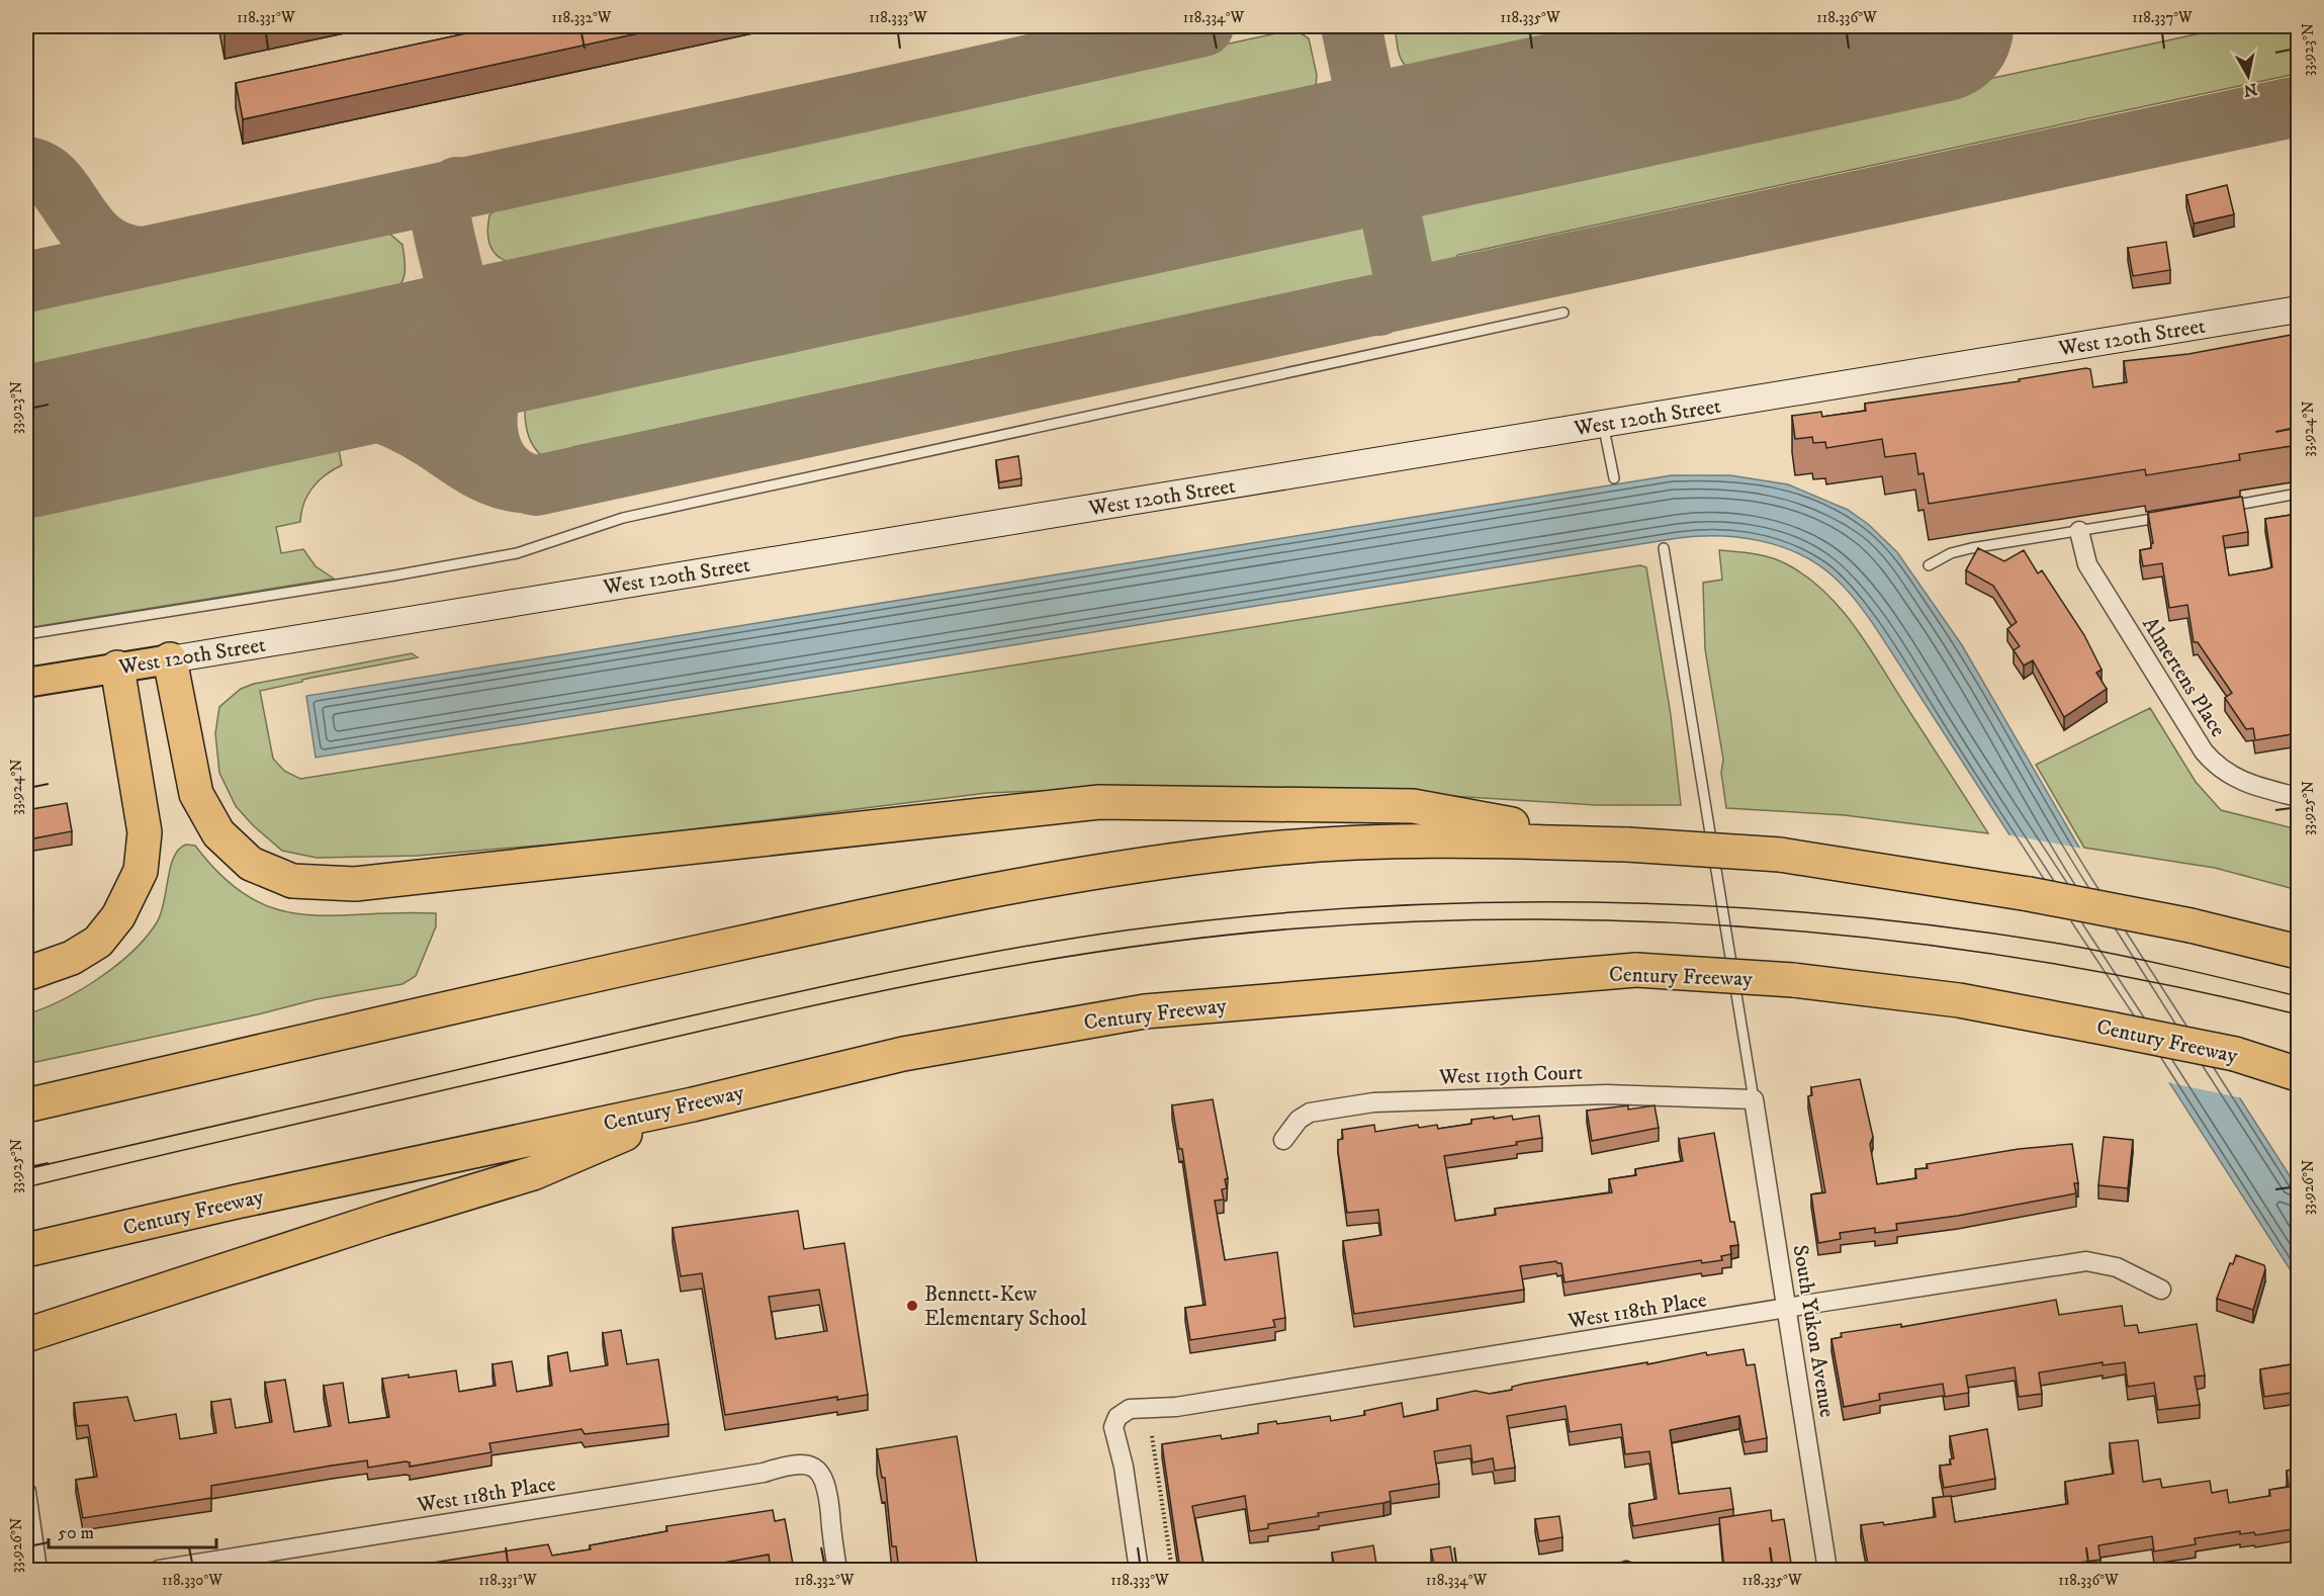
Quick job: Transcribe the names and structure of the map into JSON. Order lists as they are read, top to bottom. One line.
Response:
{"streets":{"highway":["Century Freeway"],"main road":["West 120th Street"],"street":["Almertens Place","West 119th Court","West 118th Place","South Yukon Avenue"]},"crossings":[["West 119th Court","South Yukon Avenue"],["West 118th Place","South Yukon Avenue"]],"places":["Bennett-Kew Elementary School"],"scale_bar":"50 m","north":"bottom","coordinates":["118.331°W","118.332°W","118.333°W","118.334°W","118.335°W","118.336°W","118.337°W","33.923°N","33.924°N","33.925°N","33.926°N","118.330°W"]}
